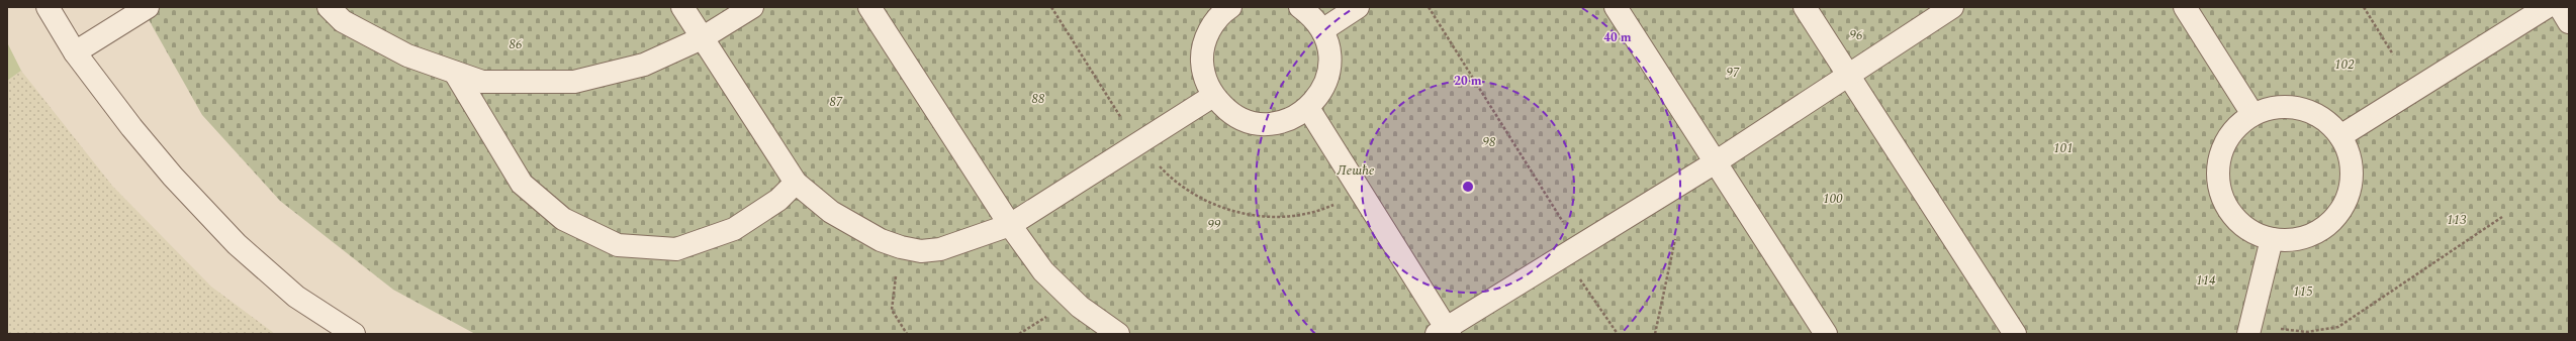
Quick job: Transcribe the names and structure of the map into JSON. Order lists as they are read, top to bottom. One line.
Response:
{"parks":["96","86","102","97","88","87","98","101","Лешће","100","113","99","114","115"],"rings":["40 m","20 m"]}
